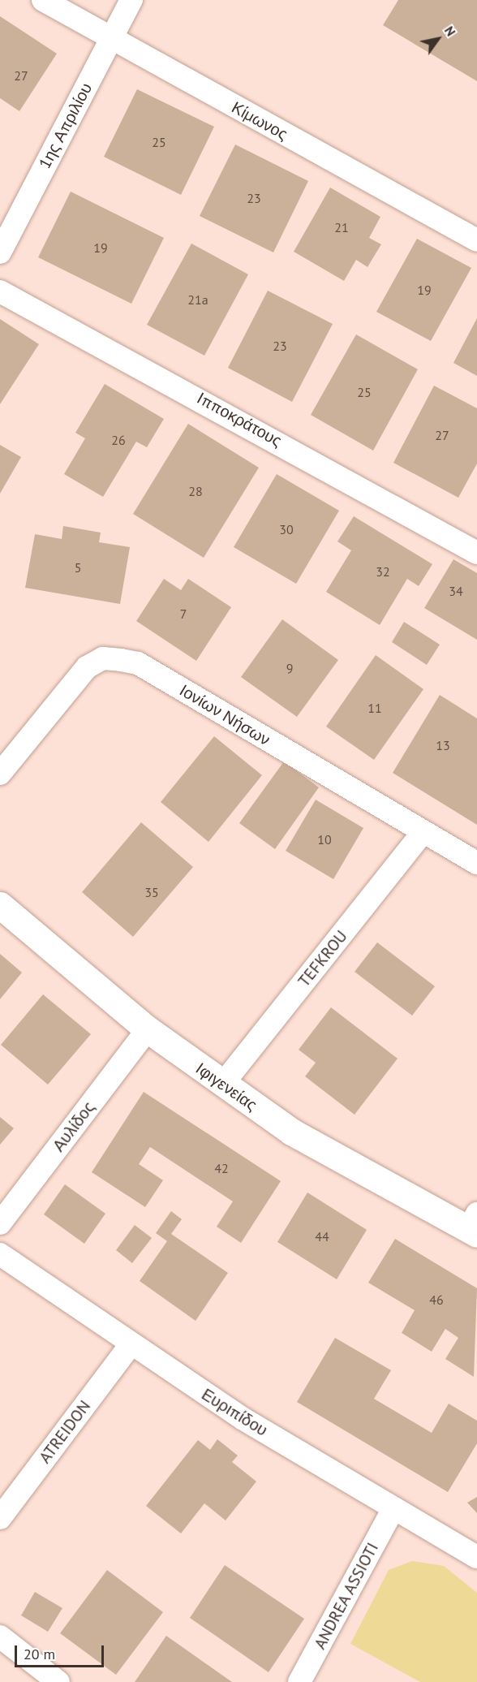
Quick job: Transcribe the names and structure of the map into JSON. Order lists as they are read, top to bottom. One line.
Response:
{"streets":{"street":["Κίμωνος","1ης Απριλίου","Ιπποκράτους","Ιονίων Νήσων","TEFKROU","Ιφιγενείας","Αυλίδος","Ευριπίδου","ATREIDON","ANDREA ASSIOTI"]},"crossings":[["Κίμωνος","1ης Απριλίου"],["Ιονίων Νήσων","TEFKROU"],["TEFKROU","Ιφιγενείας"],["Ιφιγενείας","Αυλίδος"],["Ευριπίδου","ATREIDON"],["Ευριπίδου","ANDREA ASSIOTI"]],"house_numbers":["27","25","23","21","19","19","21a","23","25","27","26","28","30","5","32","34","7","9","11","13","10","35","42","44","46"],"scale_bar":"20 m","north":"top right"}
